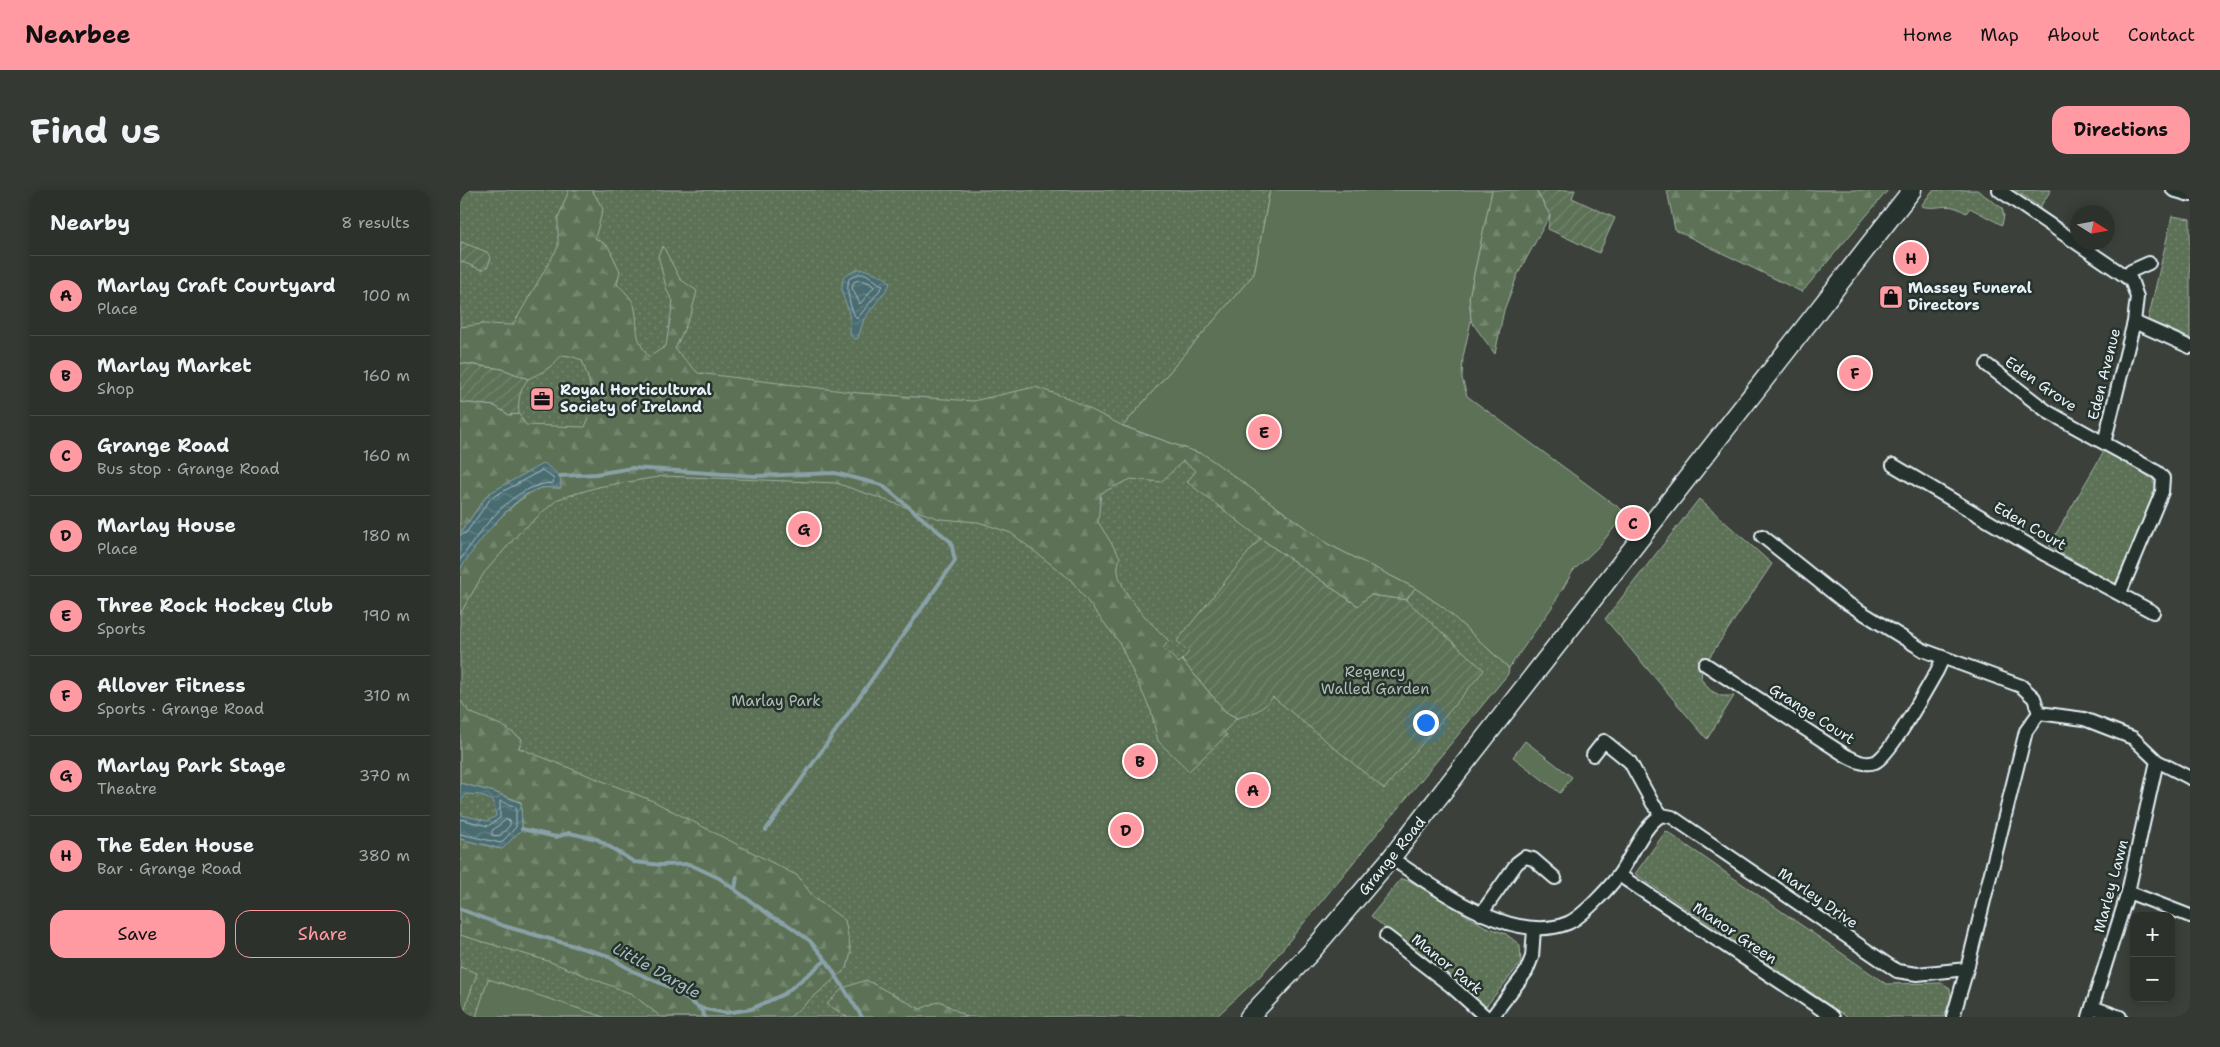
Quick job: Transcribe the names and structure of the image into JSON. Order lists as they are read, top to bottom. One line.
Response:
{"streets":{"main road":["Grange Road"],"street":["Eden Avenue","Eden Grove","Eden Court","Grange Court","Marley Lawn","Marley Drive","Manor Green","Manor Park"]},"crossings":[["Eden Avenue","Eden Grove"],["Eden Avenue","Eden Court"]],"water":["Little Dargle"],"parks":["Regency Walled Garden","Marlay Park"],"places":{"shop":["Massey Funeral Directors"],"office":["Royal Horticultural Society of Ireland"]},"north":"right","page":{"header":"Nearbee","nav":["Home","Map","About","Contact"],"buttons":["Directions",["Save","Share"]],"title":"Find us","heading":["Nearby","8 results"],"pins":["H","F","E","C","G","B","A","D"],"list":[{"mark":"A","name":"Marlay Craft Courtyard","note":"Place","value":"100 m"},{"mark":"B","name":"Marlay Market","note":"Shop","value":"160 m"},{"mark":"C","name":"Grange Road","note":"Bus stop · Grange Road","value":"160 m"},{"mark":"D","name":"Marlay House","note":"Place","value":"180 m"},{"mark":"E","name":"Three Rock Hockey Club","note":"Sports","value":"190 m"},{"mark":"F","name":"Allover Fitness","note":"Sports · Grange Road","value":"310 m"},{"mark":"G","name":"Marlay Park Stage","note":"Theatre","value":"370 m"},{"mark":"H","name":"The Eden House","note":"Bar · Grange Road","value":"380 m"}],"map_buttons":["+","−"]}}
